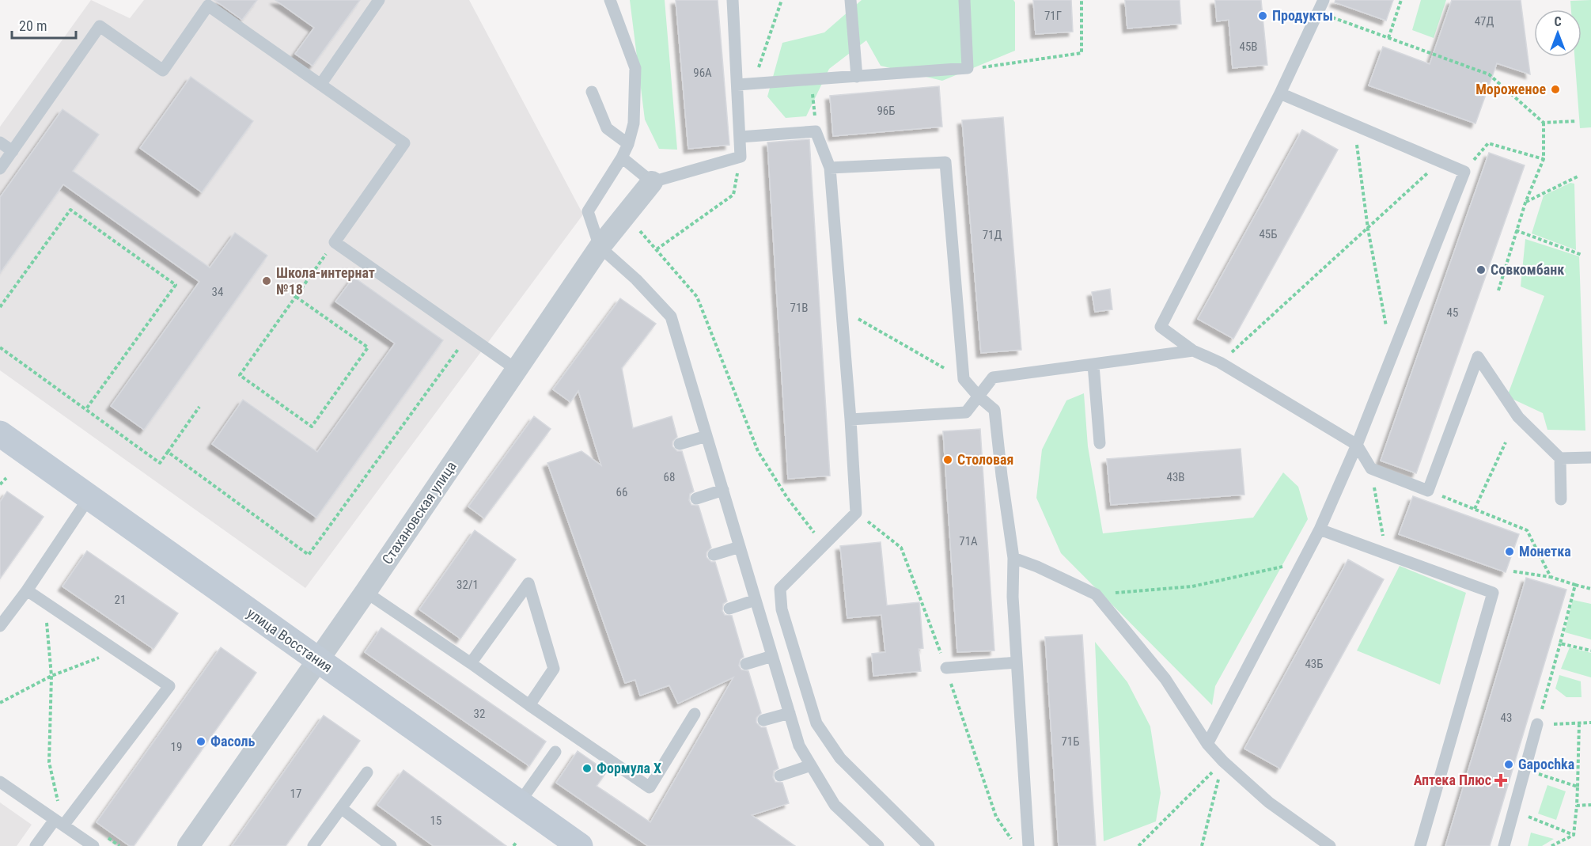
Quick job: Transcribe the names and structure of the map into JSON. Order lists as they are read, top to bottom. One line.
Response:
{"streets":{"main road":["улица Восстания"],"street":["Стахановская улица"]},"crossings":[["Стахановская улица","улица Восстания"]],"places":{"other":["Продукты","Мороженое","Совкомбанк","Школа-интернат №18","Столовая","Монетка","Фасоль","Gapochka","Формула X"],"health":["Аптека Плюс"]},"house_numbers":["71Г","47Д","45В","96А","96Б","45Б","71Д","34","71В","45","68","43В","66","71А","32/1","21","43Б","32","43","71Б","19","17","15"],"scale_bar":"20 m","north":"top"}
